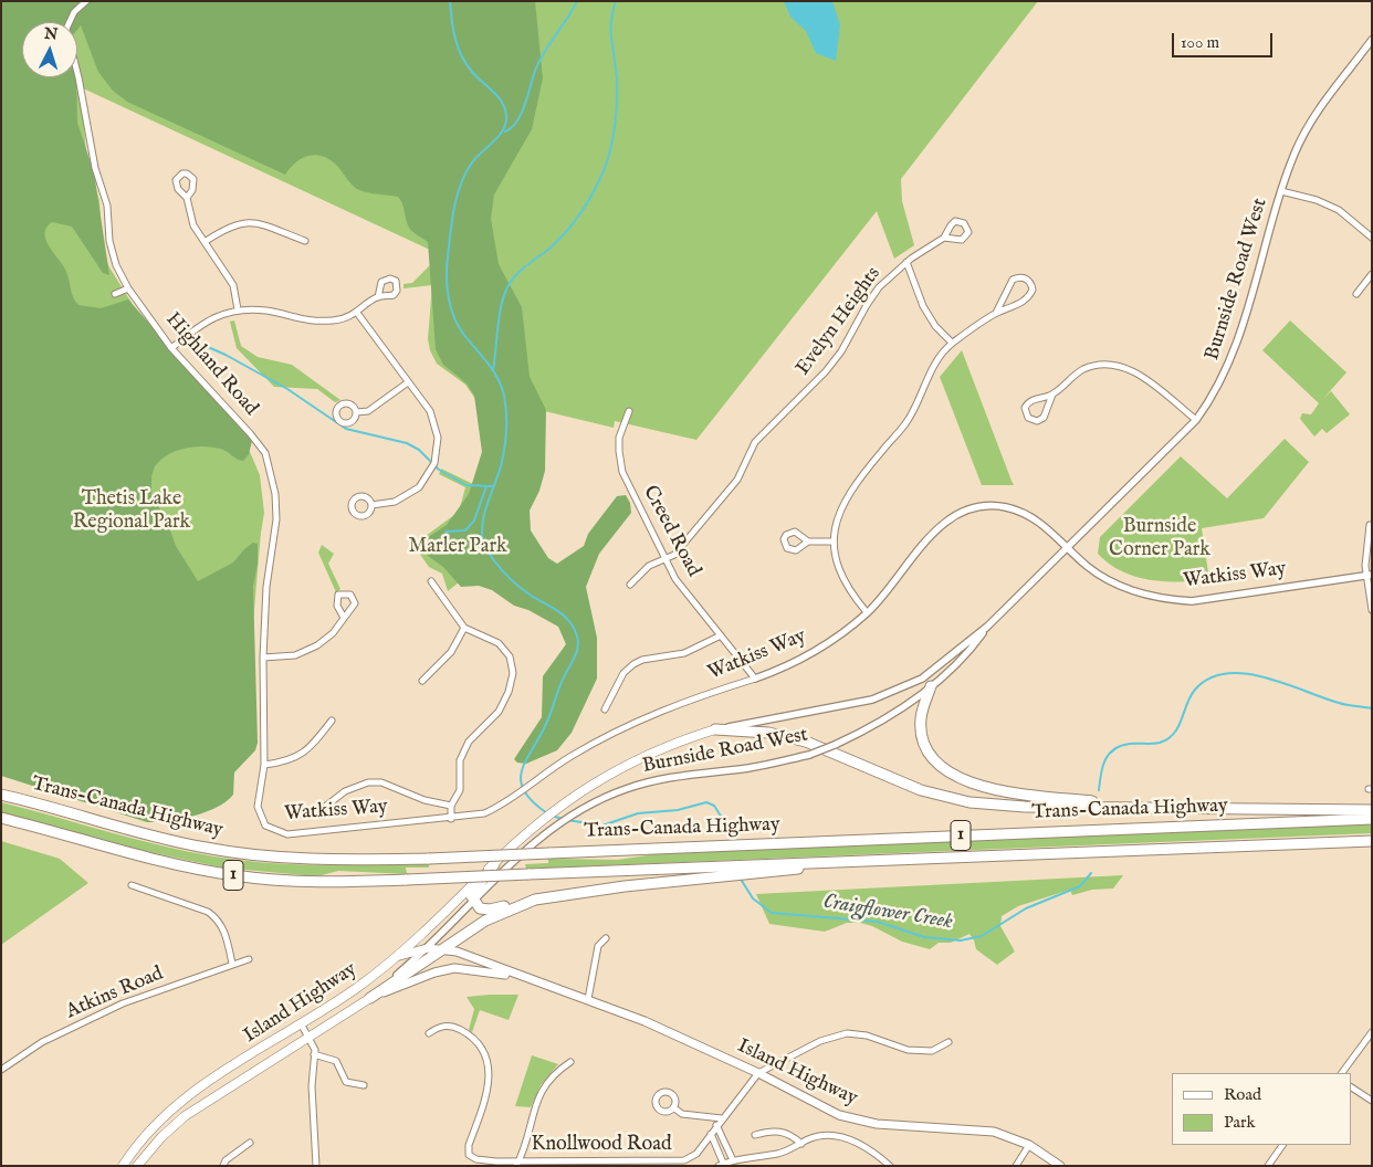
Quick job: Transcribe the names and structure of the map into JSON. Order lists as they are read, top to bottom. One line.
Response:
{"streets":{"highway":["Trans-Canada Highway","1"],"main road":["Burnside Road West","Island Highway"],"street":["Evelyn Heights","Highland Road","Creed Road","Watkiss Way","Atkins Road","Knollwood Road"]},"crossings":[["Burnside Road West","Watkiss Way"],["Burnside Road West","Island Highway"],["Evelyn Heights","Creed Road"],["Highland Road","Watkiss Way"],["Creed Road","Watkiss Way"],["Island Highway","Knollwood Road"]],"water":["Craigflower Creek"],"parks":["Thetis Lake Regional Park","Burnside Corner Park","Marler Park"],"legend":["Road","Park"],"scale_bar":"100 m","north":"top"}
